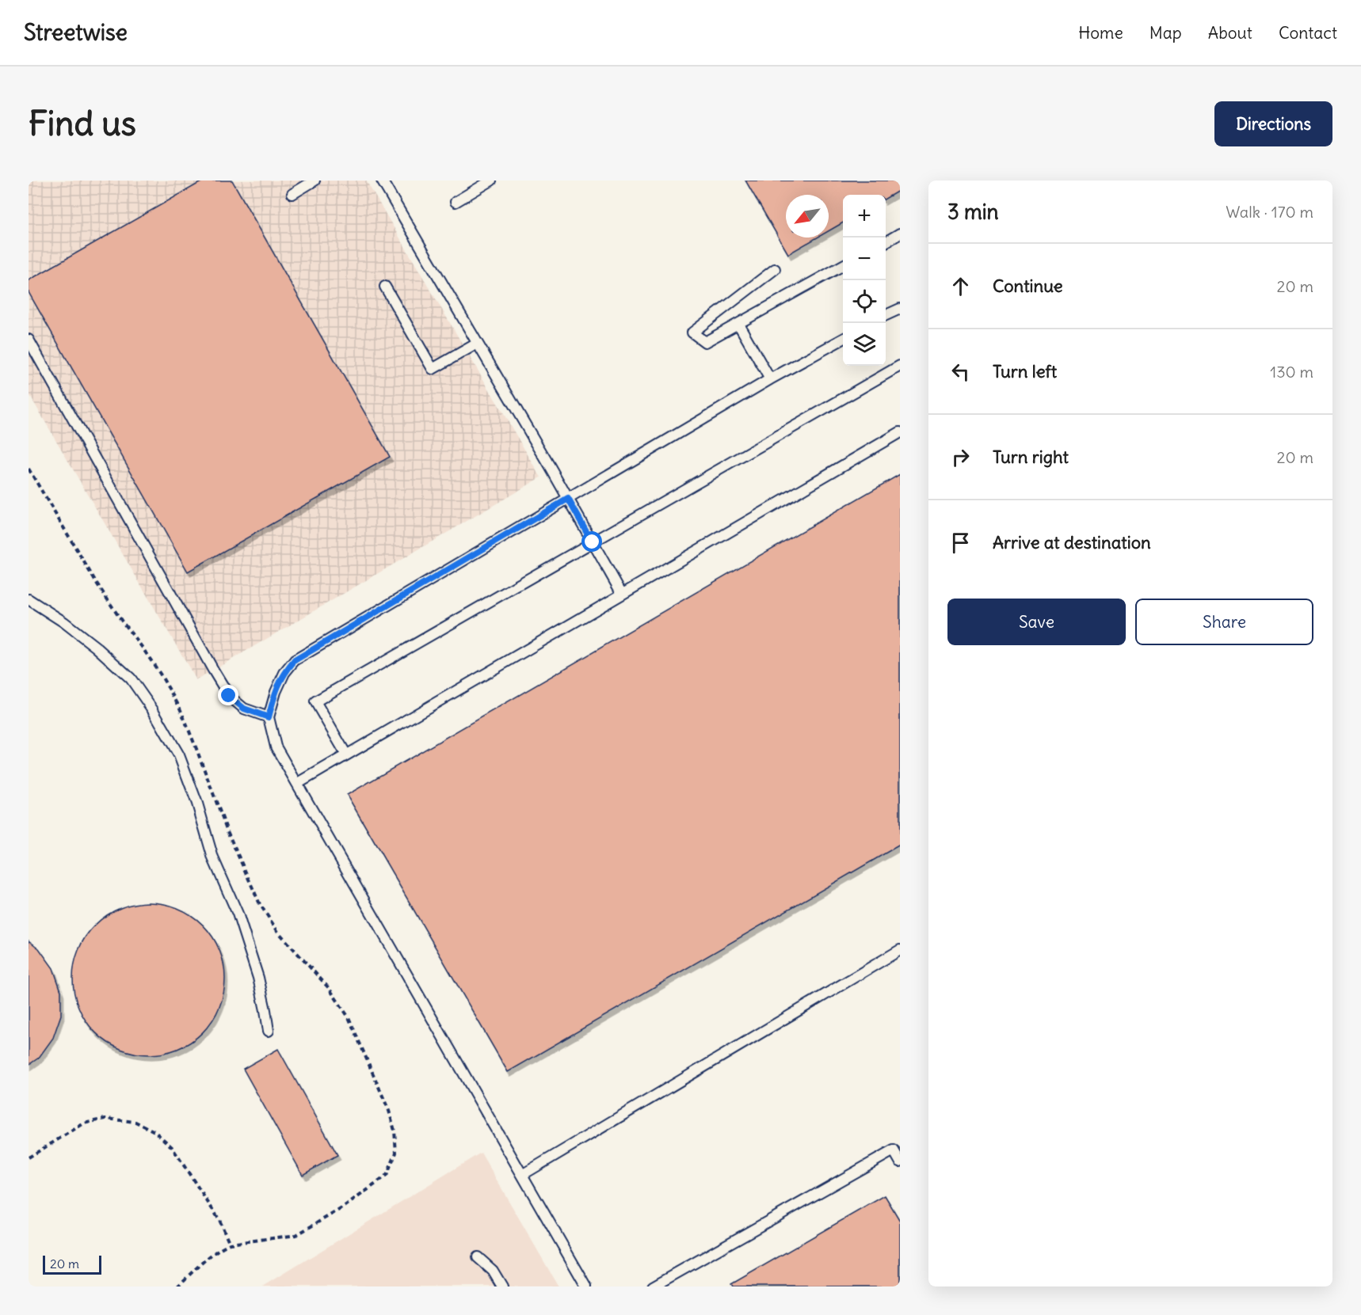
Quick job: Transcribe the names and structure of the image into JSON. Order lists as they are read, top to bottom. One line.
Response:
{"scale_bar":"20 m","north":"bottom left","page":{"header":"Streetwise","nav":["Home","Map","About","Contact"],"buttons":["Directions",["Save","Share"]],"title":"Find us","heading":["3 min","Walk · 170 m"],"map_buttons":["+","−"],"list":[["Continue","20 m"],["Turn left","130 m"],["Turn right","20 m"],"Arrive at destination"],"scale":"20 m"}}
